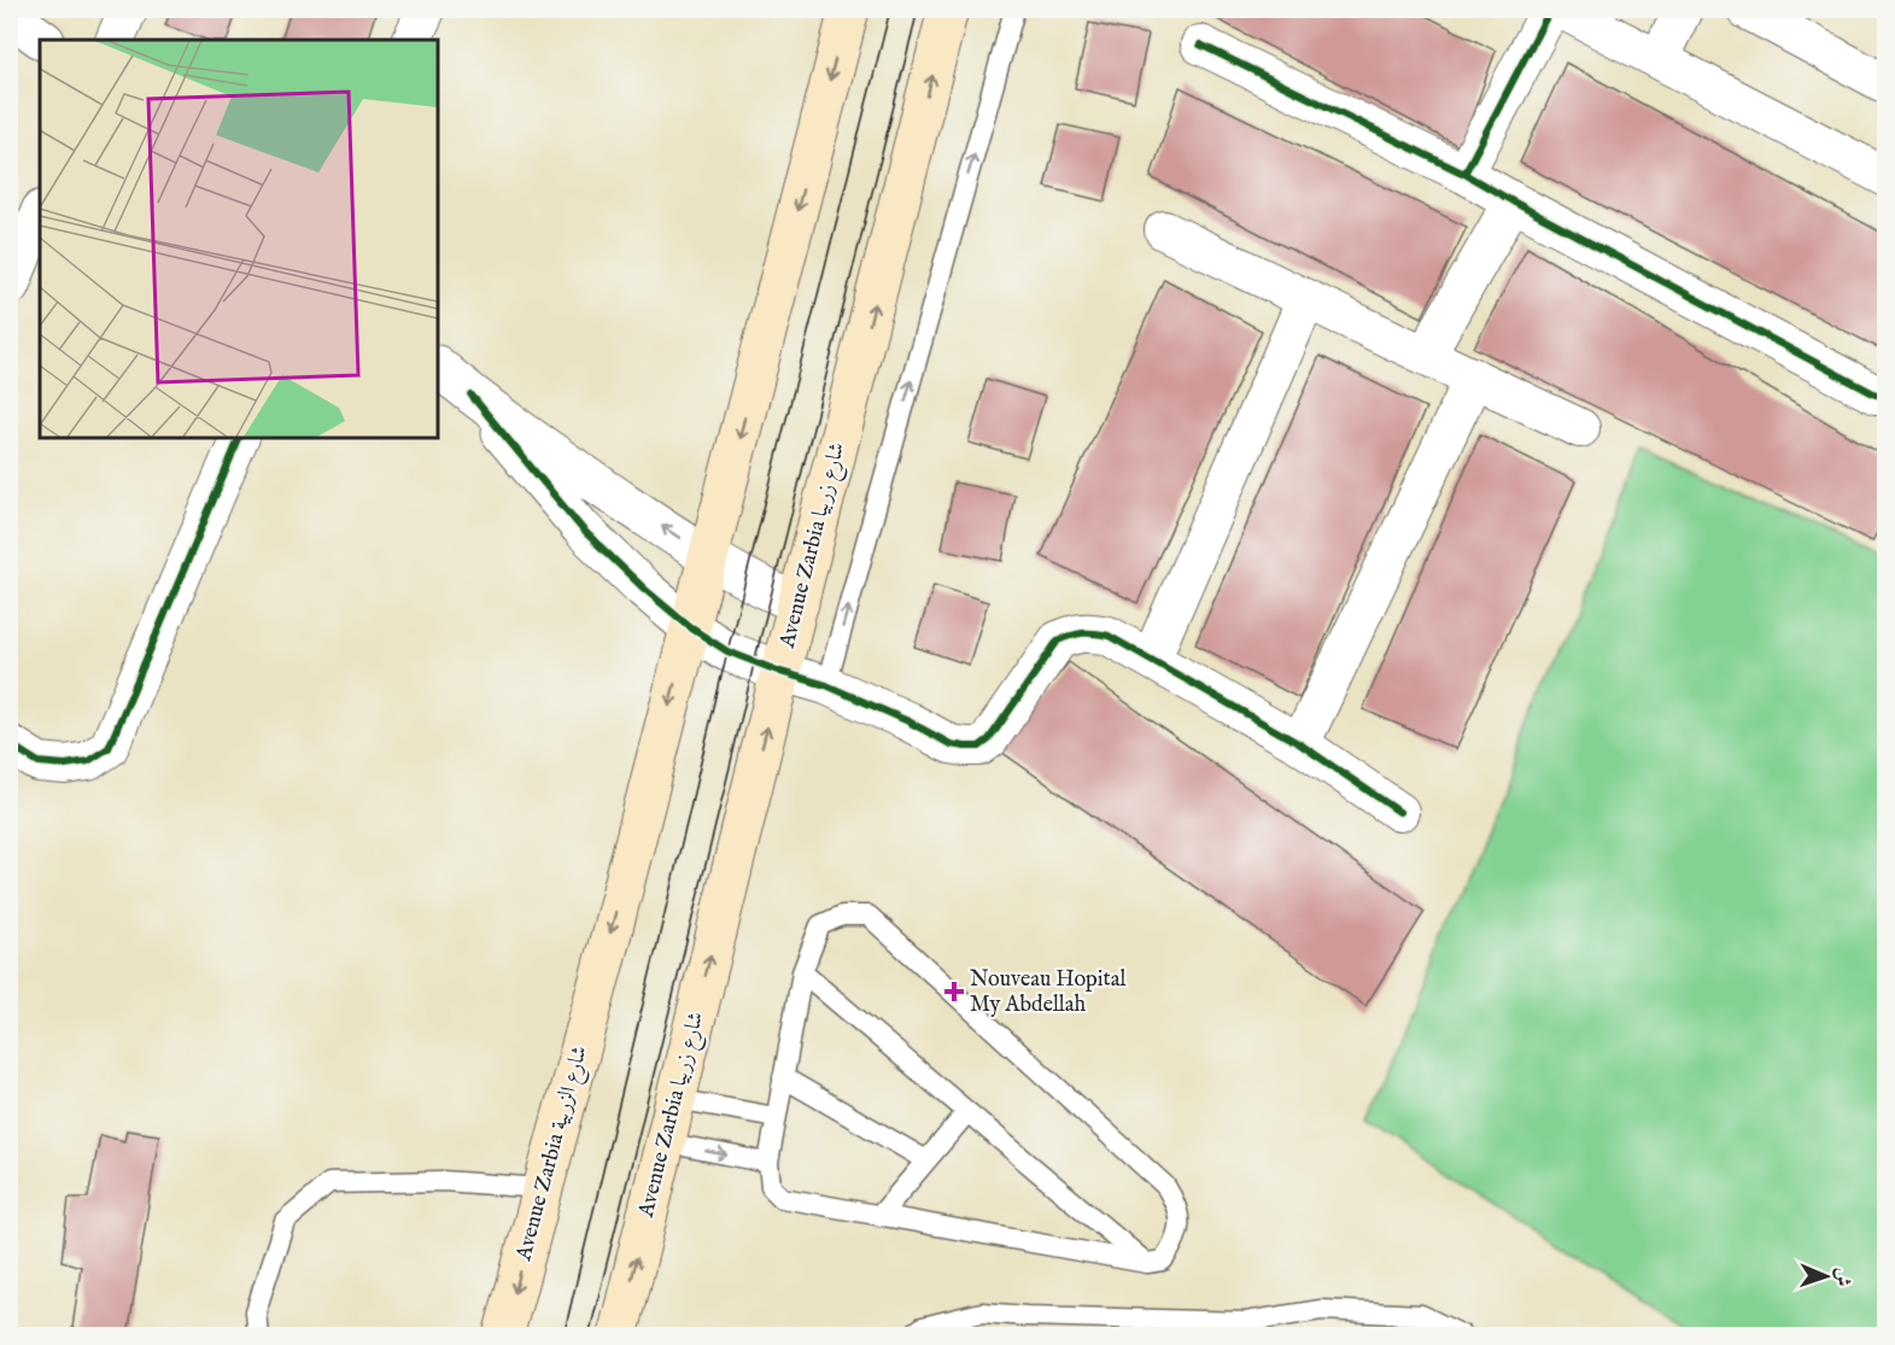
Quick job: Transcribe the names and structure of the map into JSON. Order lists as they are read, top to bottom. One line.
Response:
{"streets":{"main road":["Avenue Zarbia شارع زربيا","Avenue Zarbia شارع الزربية"]},"one_way":["Avenue Zarbia شارع الزربية"],"places":{"health":["Nouveau Hopital My Abdellah"]},"north":"right"}
